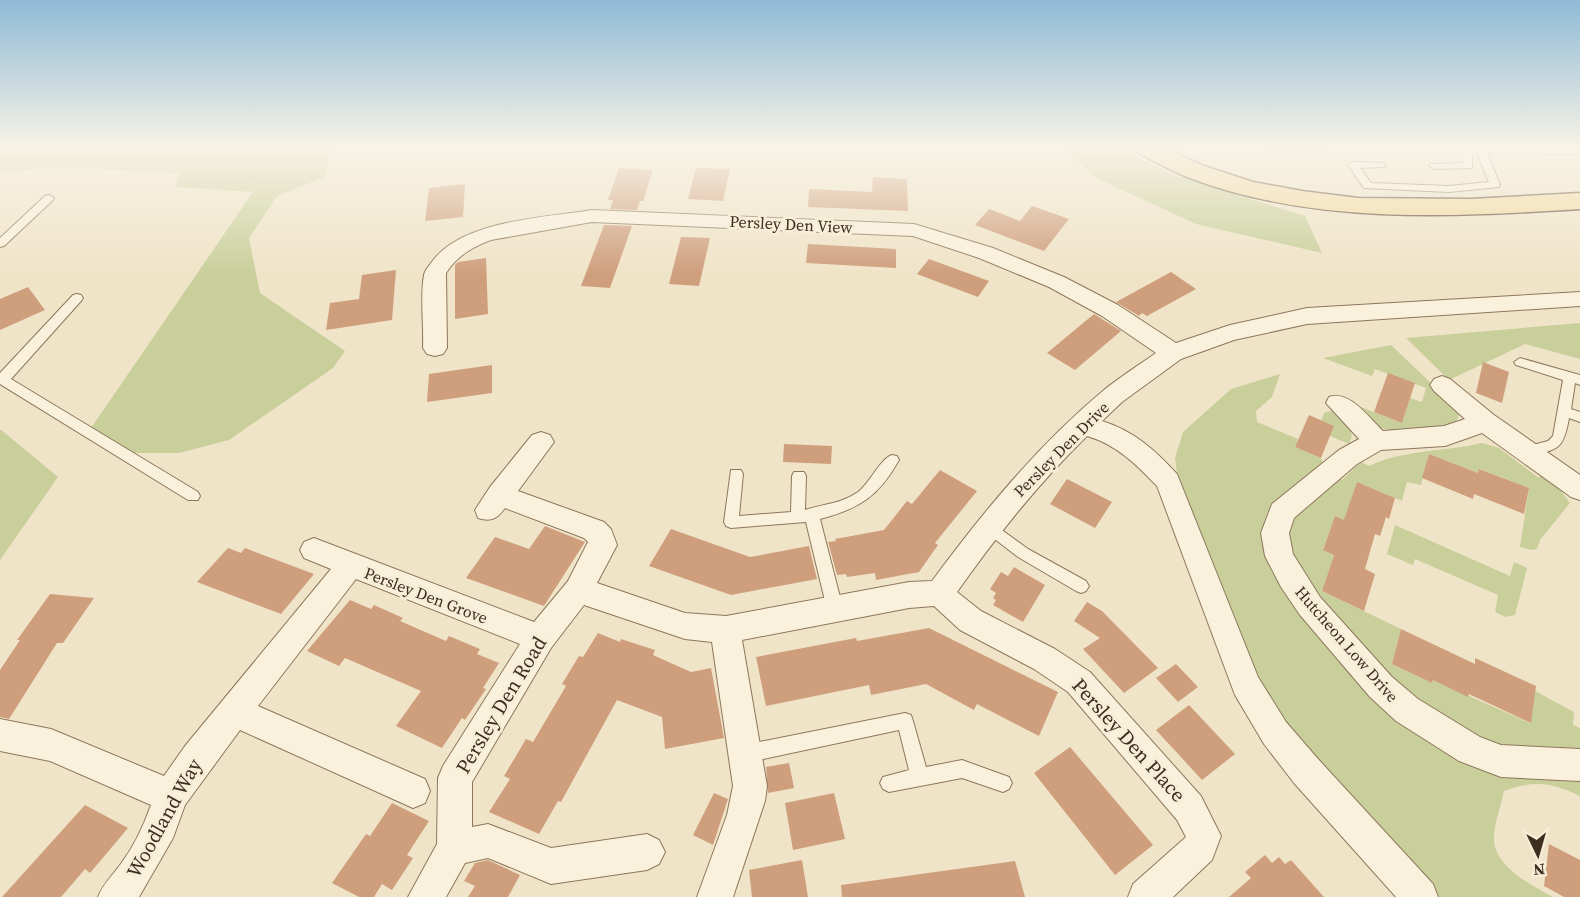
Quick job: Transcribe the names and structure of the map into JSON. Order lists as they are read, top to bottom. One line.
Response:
{"streets":{"street":["Persley Den View","Persley Den Drive","Persley Den Grove","Hutcheon Low Drive","Persley Den Road","Persley Den Place","Woodland Way"]},"crossings":[["Persley Den View","Persley Den Drive"],["Persley Den Drive","Persley Den Place"],["Persley Den Grove","Persley Den Road"],["Persley Den Grove","Woodland Way"]],"north":"bottom"}
